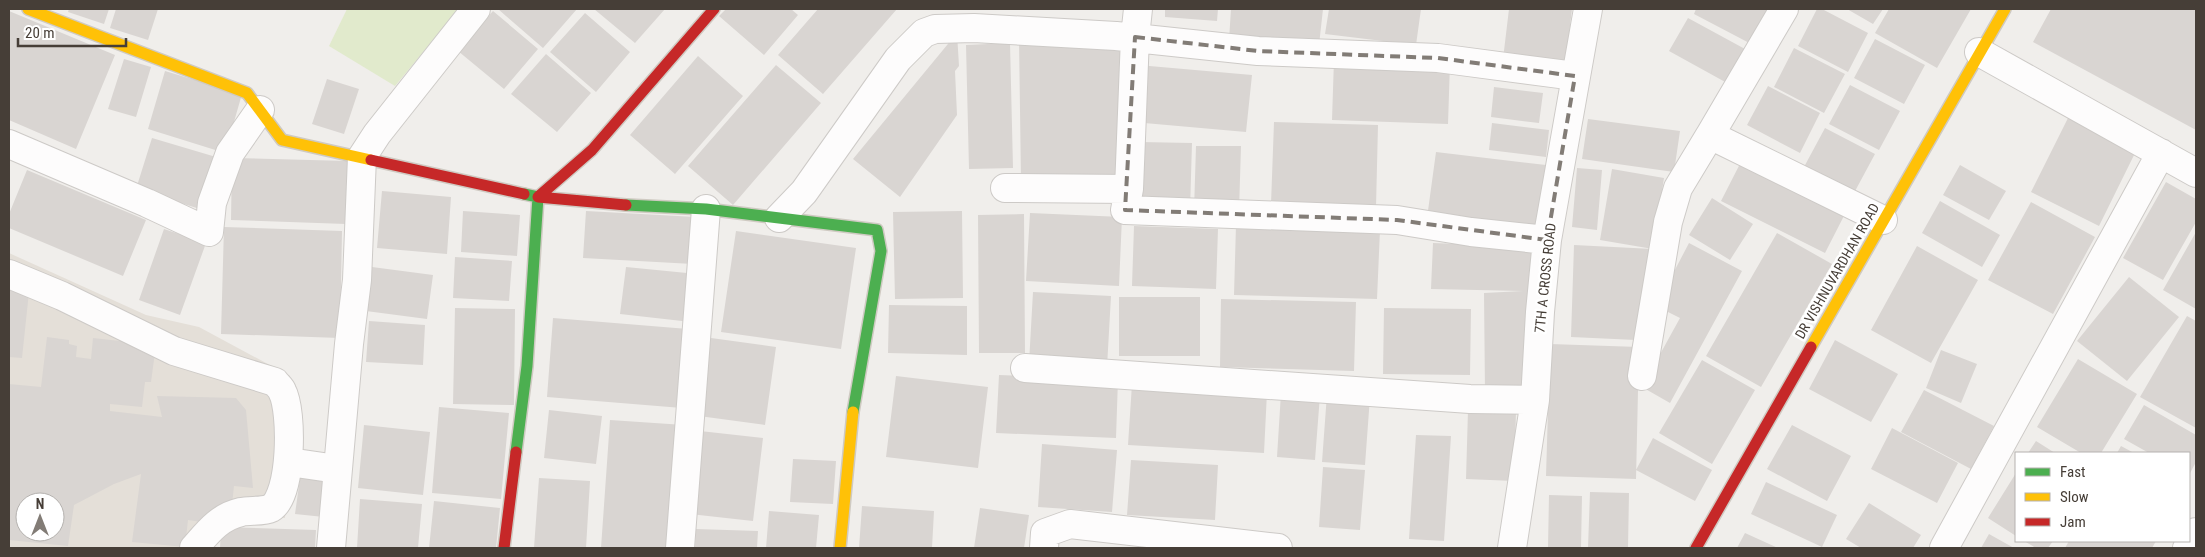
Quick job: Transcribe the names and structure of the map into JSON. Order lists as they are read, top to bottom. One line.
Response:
{"streets":{"street":["DR VISHNUVARDHAN ROAD","7TH A CROSS ROAD"]},"legend":["Fast","Slow","Jam"],"scale_bar":"20 m","north":"top"}
